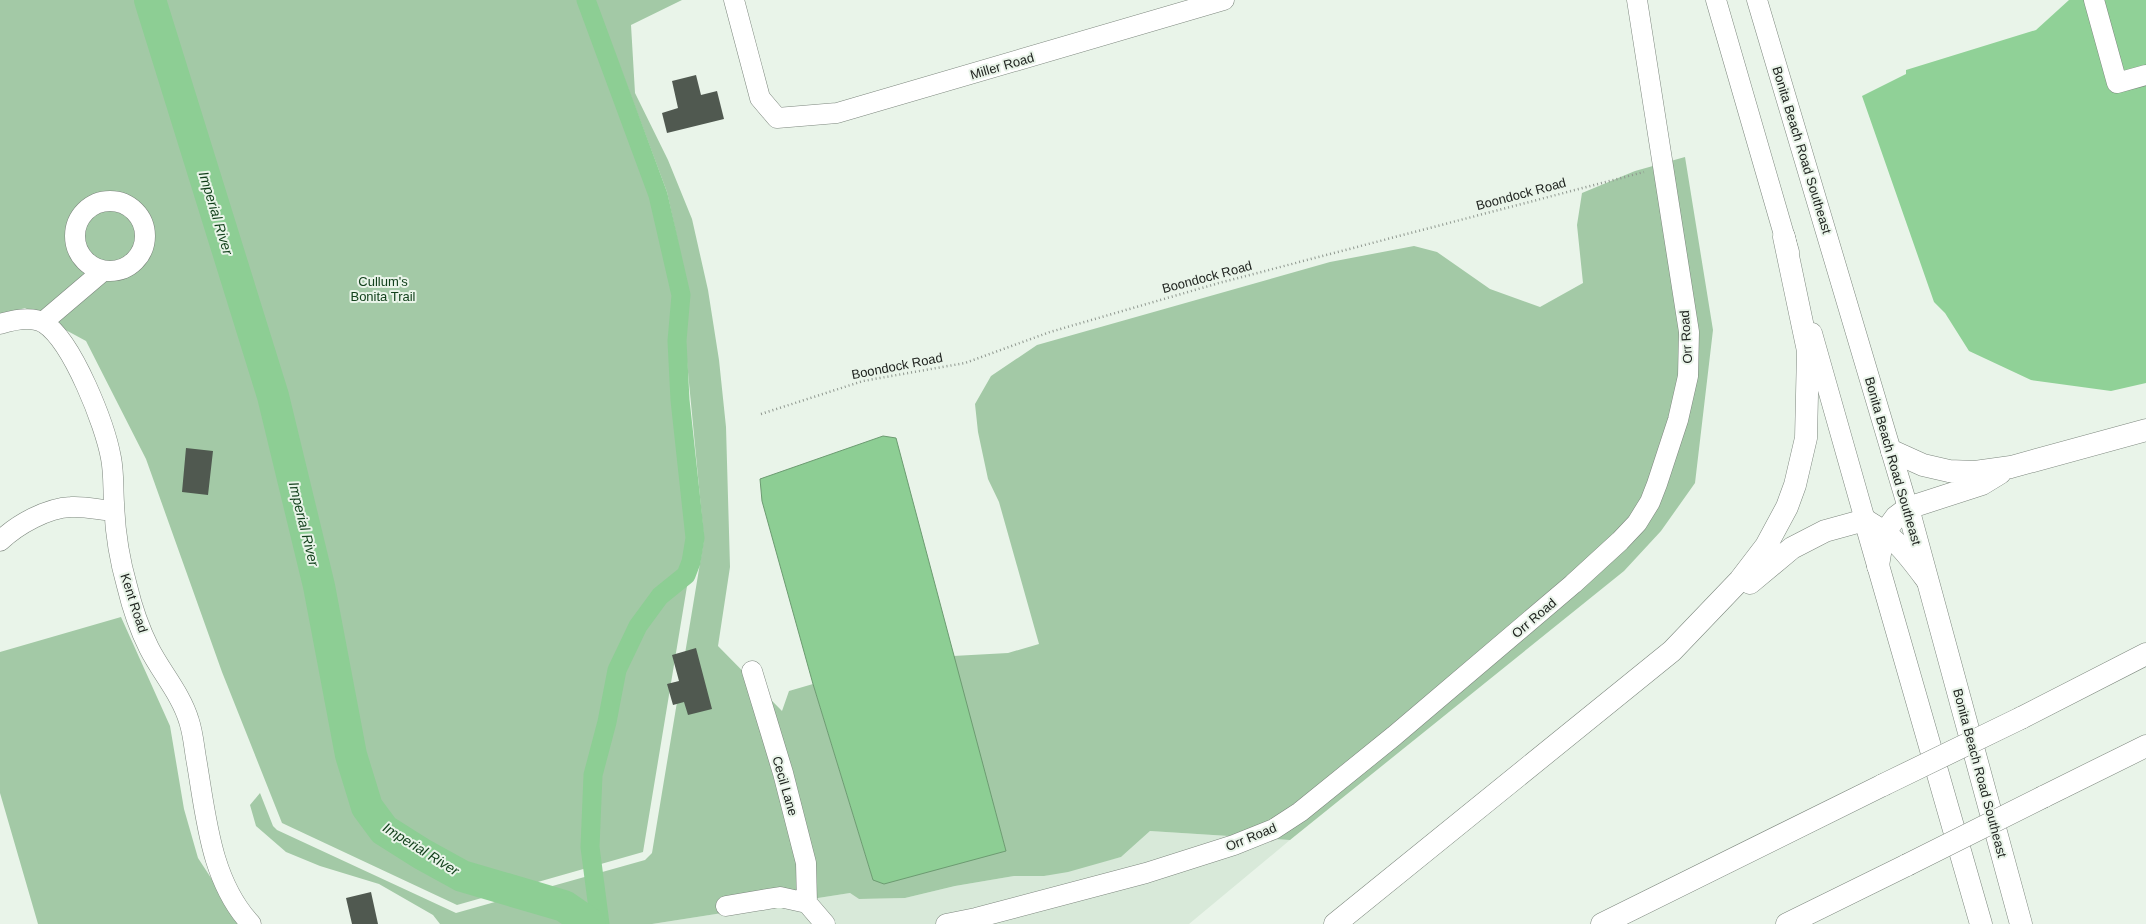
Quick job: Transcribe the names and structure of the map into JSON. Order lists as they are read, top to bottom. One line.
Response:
{"streets":{"main road":["Bonita Beach Road Southeast"],"street":["Miller Road","Orr Road","Kent Road","Cecil Lane"],"path":["Boondock Road"]},"crossings":[["Boondock Road","Orr Road"]],"water":["Imperial River"],"parks":["Cullum's Bonita Trail"]}
